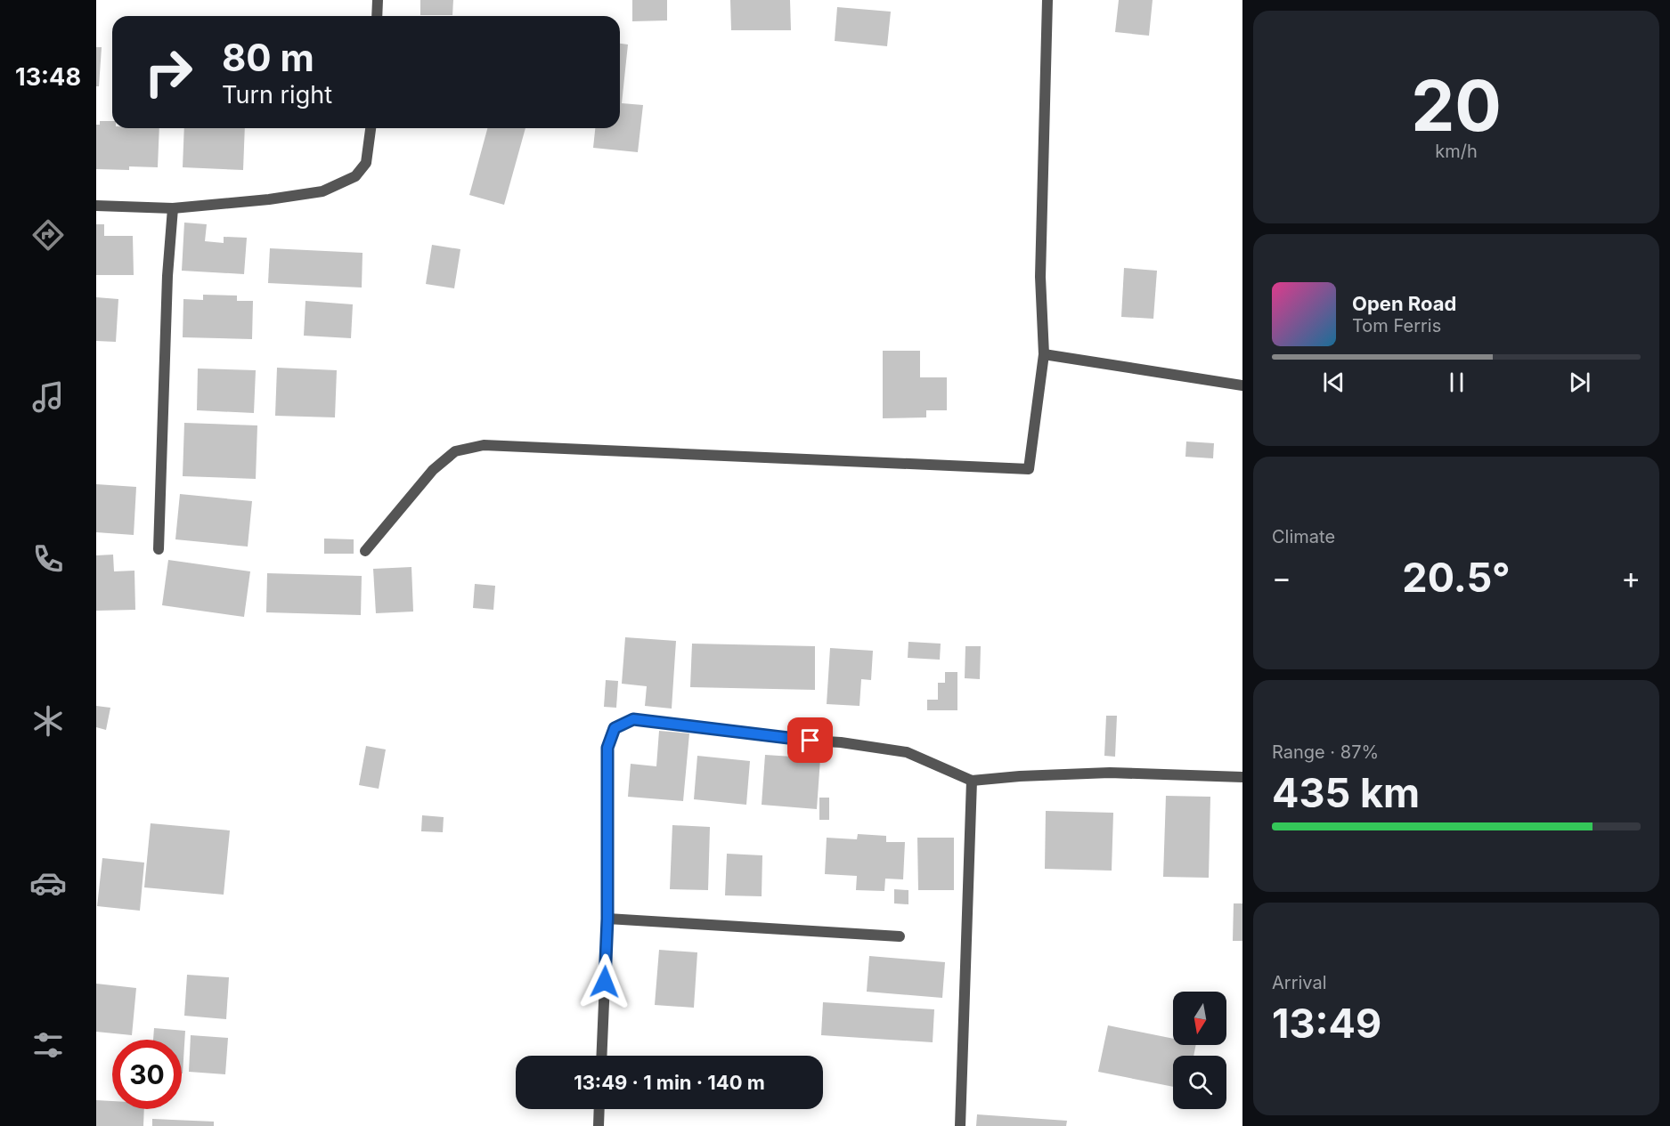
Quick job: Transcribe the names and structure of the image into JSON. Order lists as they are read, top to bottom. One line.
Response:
{"north":"bottom","page":{"tabs":"13:48","tile":[["20","km/h"],"Climate",["Range · 87%","435 km"],["Arrival","13:49"]],"turn":["80 m","Turn right"],"song":["Open Road","Tom Ferris"],"heat":["−","20.5°","+"],"limit":"30","trip":"13:49 · 1 min · 140 m"}}
